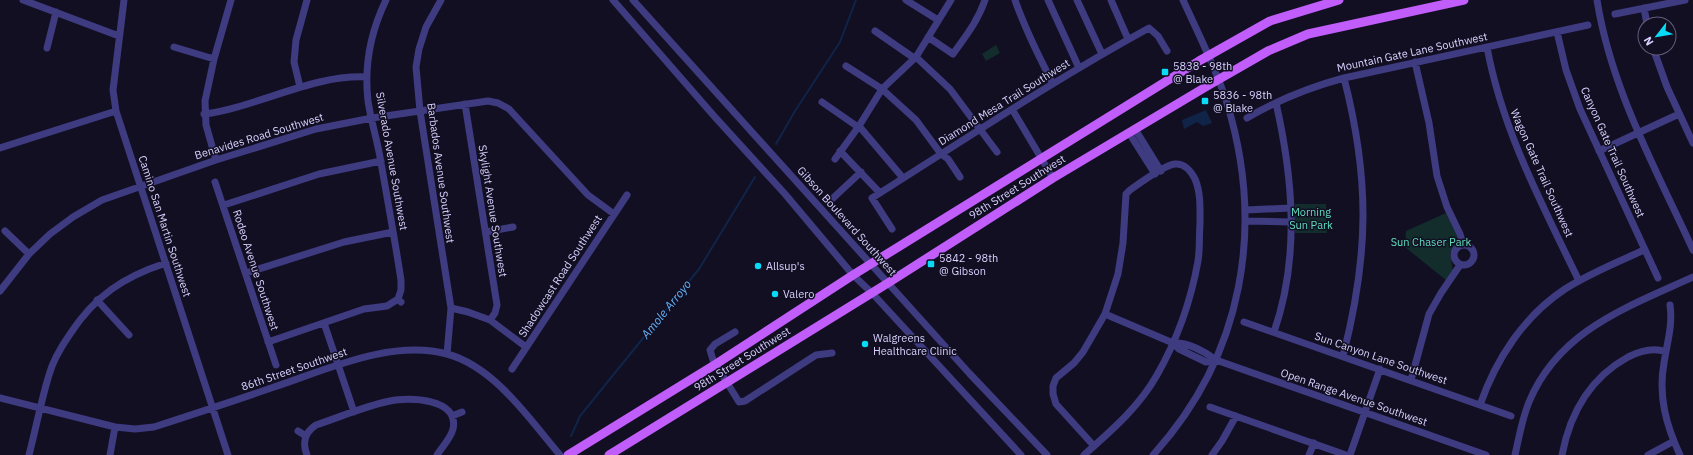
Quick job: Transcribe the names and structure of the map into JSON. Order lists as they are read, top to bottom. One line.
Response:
{"streets":{"main road":["98th Street Southwest"],"street":["Mountain Gate Lane Southwest","Diamond Mesa Trail Southwest","Benavides Road Southwest","Canyon Gate Trail Southwest","Silverado Avenue Southwest","Barbados Avenue Southwest","Wagon Gate Trail Southwest","Skylight Avenue Southwest","Gibson Boulevard Southwest","Camino San Martin Southwest","Rodeo Avenue Southwest","Shadowcast Road Southwest","Sun Canyon Lane Southwest","86th Street Southwest","Open Range Avenue Southwest"]},"crossings":[["Mountain Gate Lane Southwest","Canyon Gate Trail Southwest"],["Mountain Gate Lane Southwest","Wagon Gate Trail Southwest"],["Benavides Road Southwest","Silverado Avenue Southwest"],["Benavides Road Southwest","Barbados Avenue Southwest"],["Benavides Road Southwest","Skylight Avenue Southwest"],["Benavides Road Southwest","Camino San Martin Southwest"],["Benavides Road Southwest","Shadowcast Road Southwest"],["Barbados Avenue Southwest","86th Street Southwest"],["98th Street Southwest","Gibson Boulevard Southwest"],["Camino San Martin Southwest","86th Street Southwest"]],"water":["Amole Arroyo"],"parks":["Morning Sun Park","Sun Chaser Park"],"places":{"transit":["5838 - 98th @ Blake","5836 - 98th @ Blake","5842 - 98th @ Gibson"],"other":["Allsup's","Valero","Walgreens Healthcare Clinic"]},"north":"bottom left"}
